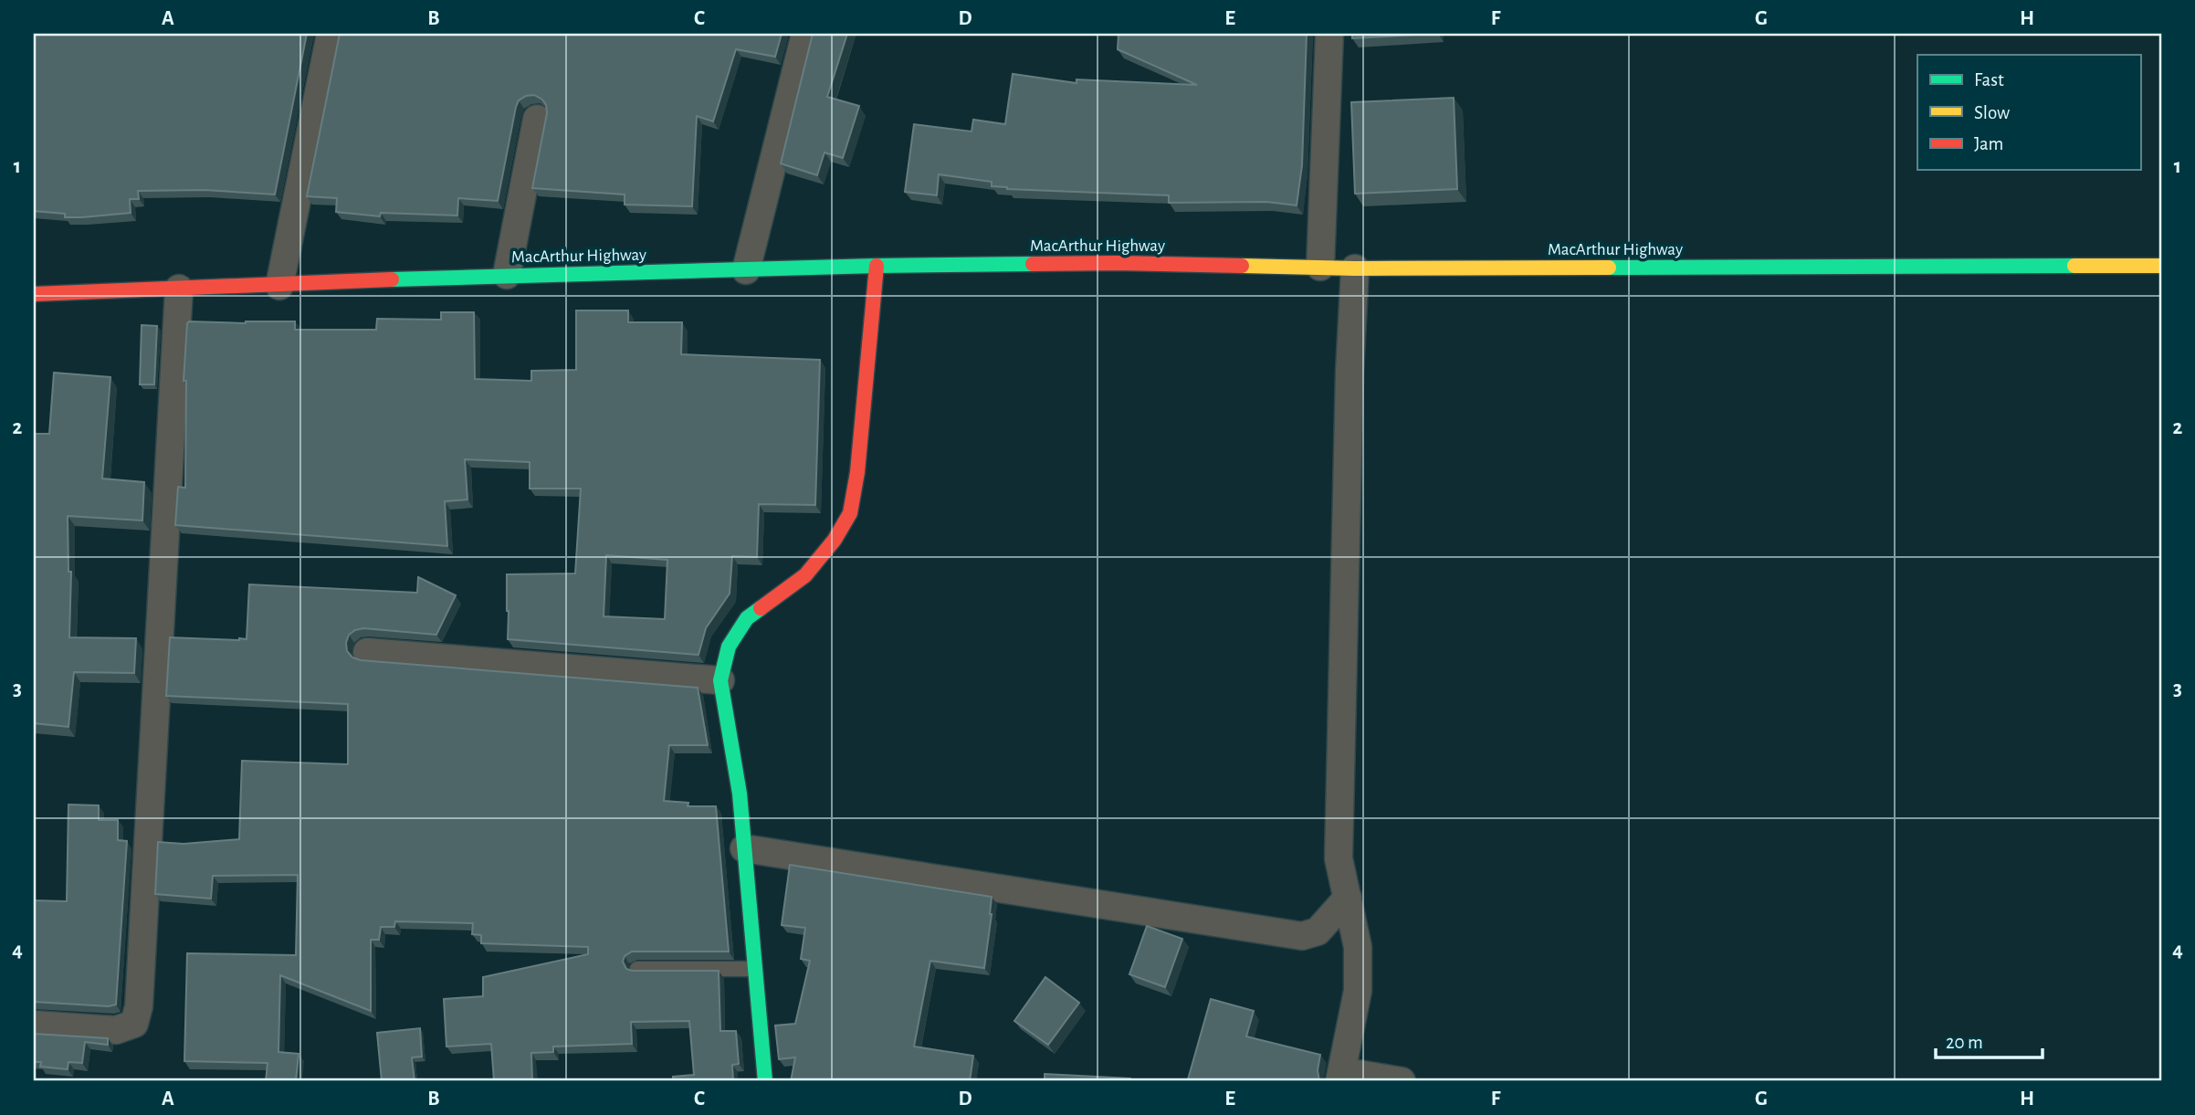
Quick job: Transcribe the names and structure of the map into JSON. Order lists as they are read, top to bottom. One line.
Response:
{"streets":{"main road":["MacArthur Highway"]},"legend":["Fast","Slow","Jam"],"scale_bar":"20 m","grid":{"columns":["A","B","C","D","E","F","G","H"],"rows":["1","2","3","4"]}}
